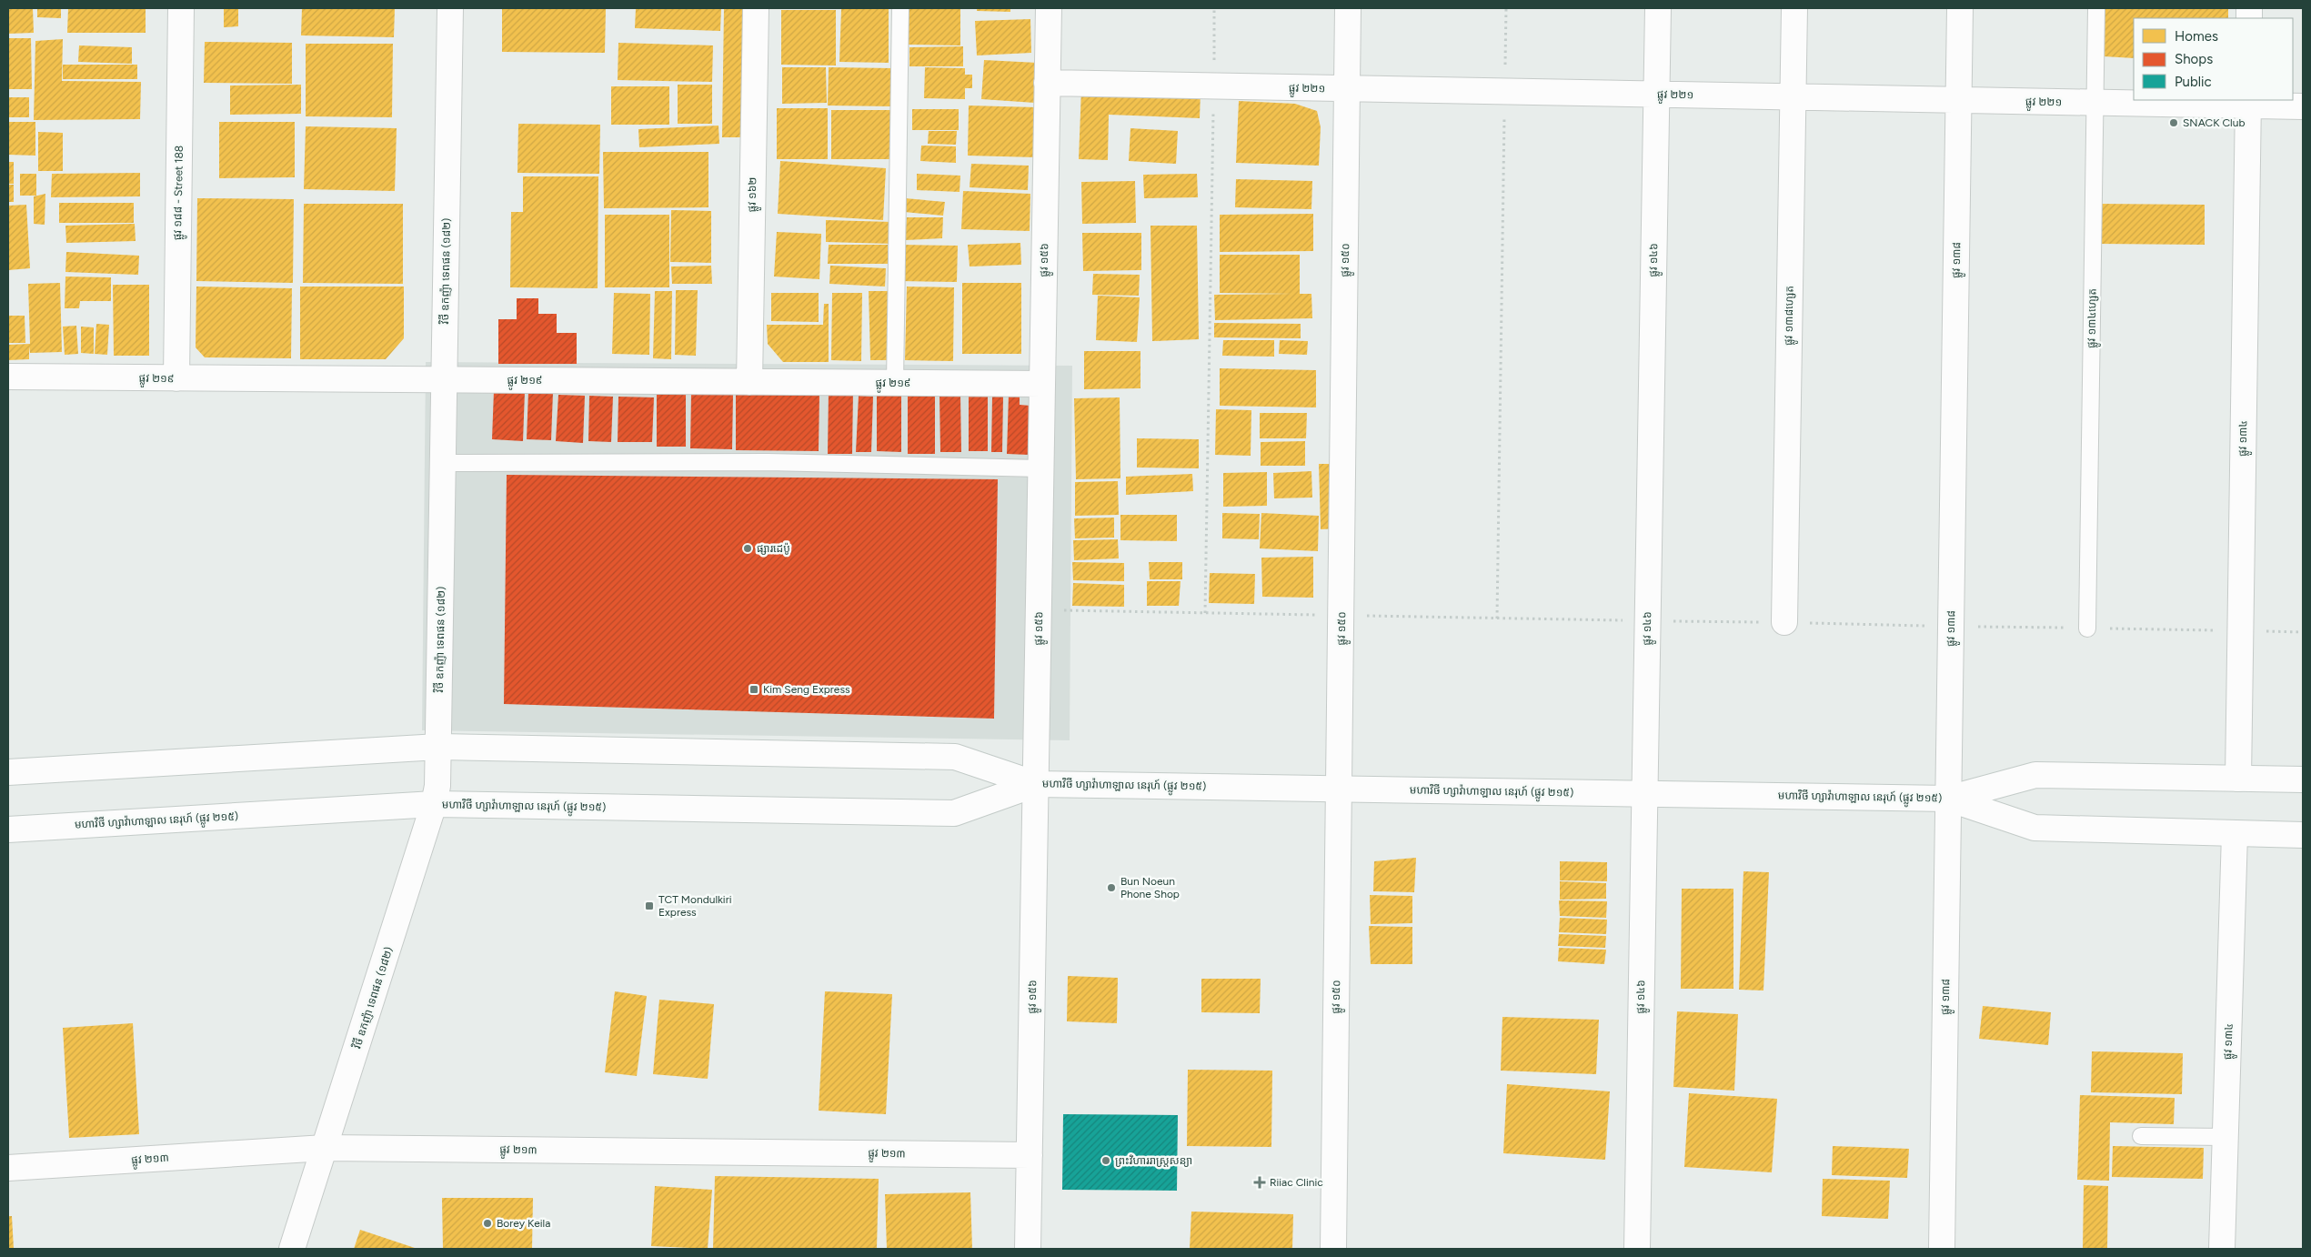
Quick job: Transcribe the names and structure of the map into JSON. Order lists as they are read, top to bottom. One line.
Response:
{"streets":{"street":["ផ្លូវ ២២១","ផ្លូវ ១៨៨ - Street 188","ផ្លូវ ១៦២","ផ្លូវ ១៥៦","ផ្លូវ ១៥០","ផ្លូវ ១៤៦","ផ្លូវ ១៣៨","វិថី ឧកញ៉ា ទេពផន (១៨២)","ផ្លូវ ១៣៨ហ្សេត","ផ្លូវ ២១៩","ផ្លូវ ១៣៤","មហាវិថី ហ្សាវ៉ាហាឡាល នេរុហ៍ (ផ្លូវ ២១៥)","ផ្លូវ ២១៣"],"lane":["ផ្លូវ ១៣៤ហ្សេត"]},"crossings":[["ផ្លូវ ២២១","ផ្លូវ ១៥៦"],["ផ្លូវ ២២១","ផ្លូវ ១៥០"],["ផ្លូវ ២២១","ផ្លូវ ១៤៦"],["ផ្លូវ ២២១","ផ្លូវ ១៣៨"],["ផ្លូវ ២២១","ផ្លូវ ១៣៨ហ្សេត"],["ផ្លូវ ២២១","ផ្លូវ ១៣៤ហ្សេត"],["ផ្លូវ ២២១","ផ្លូវ ១៣៤"],["ផ្លូវ ១៨៨ - Street 188","ផ្លូវ ២១៩"],["ផ្លូវ ១៦២","ផ្លូវ ២១៩"],["ផ្លូវ ១៥៦","ផ្លូវ ២១៩"],["ផ្លូវ ១៥៦","មហាវិថី ហ្សាវ៉ាហាឡាល នេរុហ៍ (ផ្លូវ ២១៥)"],["ផ្លូវ ១៥៦","ផ្លូវ ២១៣"],["ផ្លូវ ១៥០","មហាវិថី ហ្សាវ៉ាហាឡាល នេរុហ៍ (ផ្លូវ ២១៥)"],["ផ្លូវ ១៤៦","មហាវិថី ហ្សាវ៉ាហាឡាល នេរុហ៍ (ផ្លូវ ២១៥)"],["ផ្លូវ ១៣៨","មហាវិថី ហ្សាវ៉ាហាឡាល នេរុហ៍ (ផ្លូវ ២១៥)"],["វិថី ឧកញ៉ា ទេពផន (១៨២)","ផ្លូវ ២១៩"],["វិថី ឧកញ៉ា ទេពផន (១៨២)","មហាវិថី ហ្សាវ៉ាហាឡាល នេរុហ៍ (ផ្លូវ ២១៥)"],["វិថី ឧកញ៉ា ទេពផន (១៨២)","ផ្លូវ ២១៣"],["ផ្លូវ ១៣៤","មហាវិថី ហ្សាវ៉ាហាឡាល នេរុហ៍ (ផ្លូវ ២១៥)"]],"places":{"other":["SNACK Club","ផ្សារដេប៉ូ","Bun Noeun Phone Shop","ព្រះវិហាររាស្ត្រសន្យា","Borey Keila"],"transit":["Kim Seng Express","TCT Mondulkiri Express"],"health":["Riiac Clinic"]},"legend":["Homes","Shops","Public"]}
